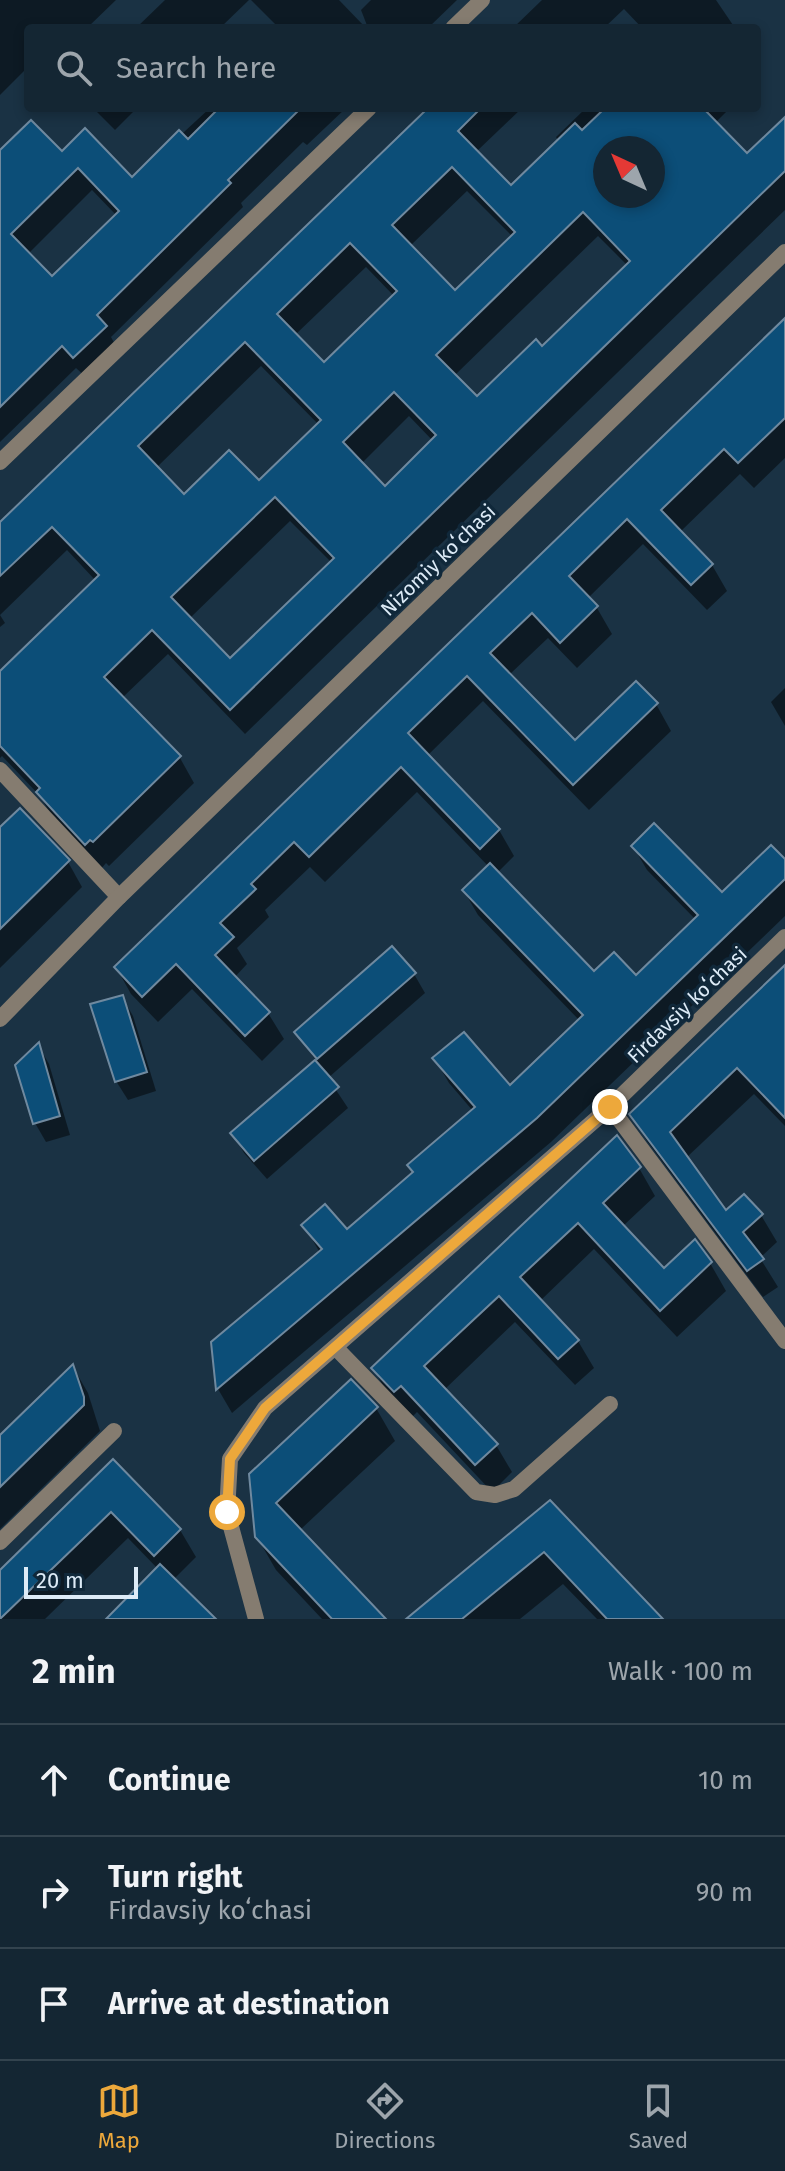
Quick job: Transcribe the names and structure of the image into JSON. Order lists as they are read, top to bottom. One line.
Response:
{"streets":{"street":["Nizomiy koʻchasi","Firdavsiy koʻchasi"]},"scale_bar":"20 m","north":"top left","page":{"search":"Search here","scale":"20 m","heading":["2 min","Walk · 100 m"],"list":[["Continue","10 m"],["Turn right","Firdavsiy koʻchasi","90 m"],"Arrive at destination"],"nav":["Map","Directions","Saved"]}}
